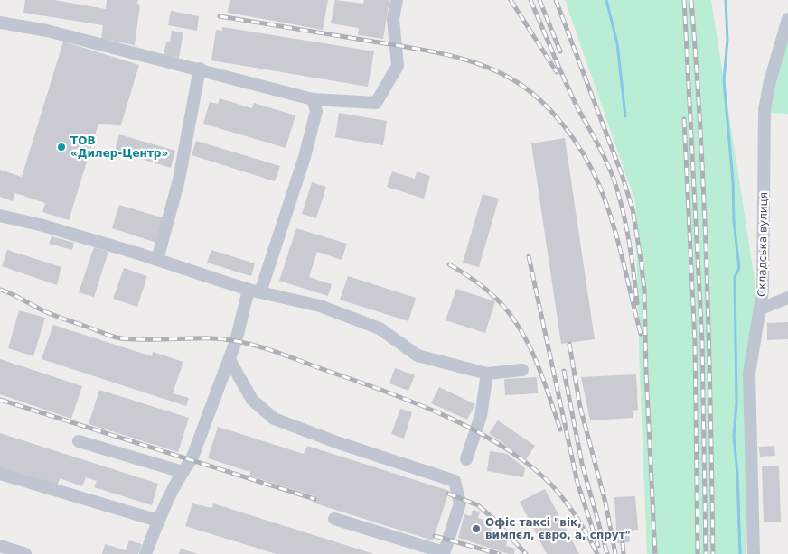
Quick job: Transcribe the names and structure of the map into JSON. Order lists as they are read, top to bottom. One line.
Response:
{"streets":{"street":["Складська вулиця"]},"places":["ТОВ «Дилер-Центр»","Офіс таксі \"вік, вимпєл, євро, а, спрут\""]}
